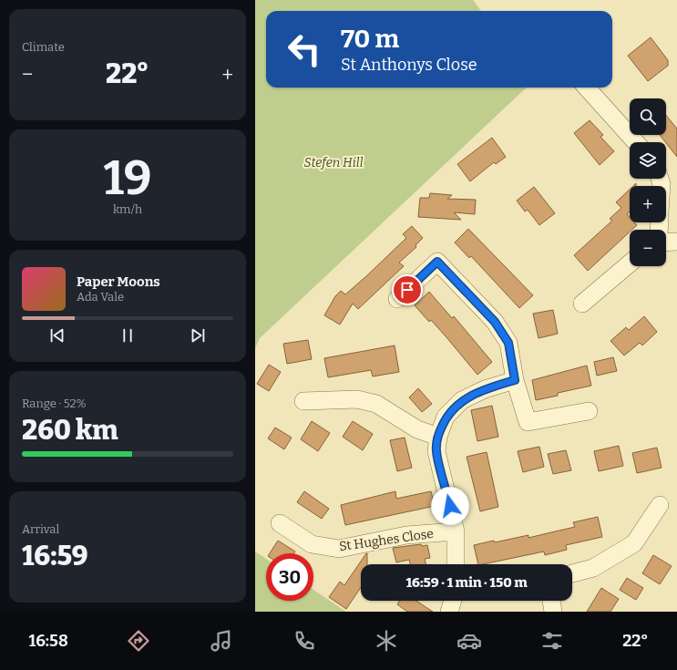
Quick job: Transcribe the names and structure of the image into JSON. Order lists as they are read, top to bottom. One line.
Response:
{"streets":{"street":["St Hughes Close"]},"parks":["Stefen Hill"],"page":{"tile":["Climate",["19","km/h"],["Range · 52%","260 km"],["Arrival","16:59"]],"turn":["70 m","St Anthonys Close"],"heat":["−","22°","+"],"map_buttons":["+","−"],"song":["Paper Moons","Ada Vale"],"limit":"30","trip":"16:59 · 1 min · 150 m","tabs":["16:58","22°"]}}
